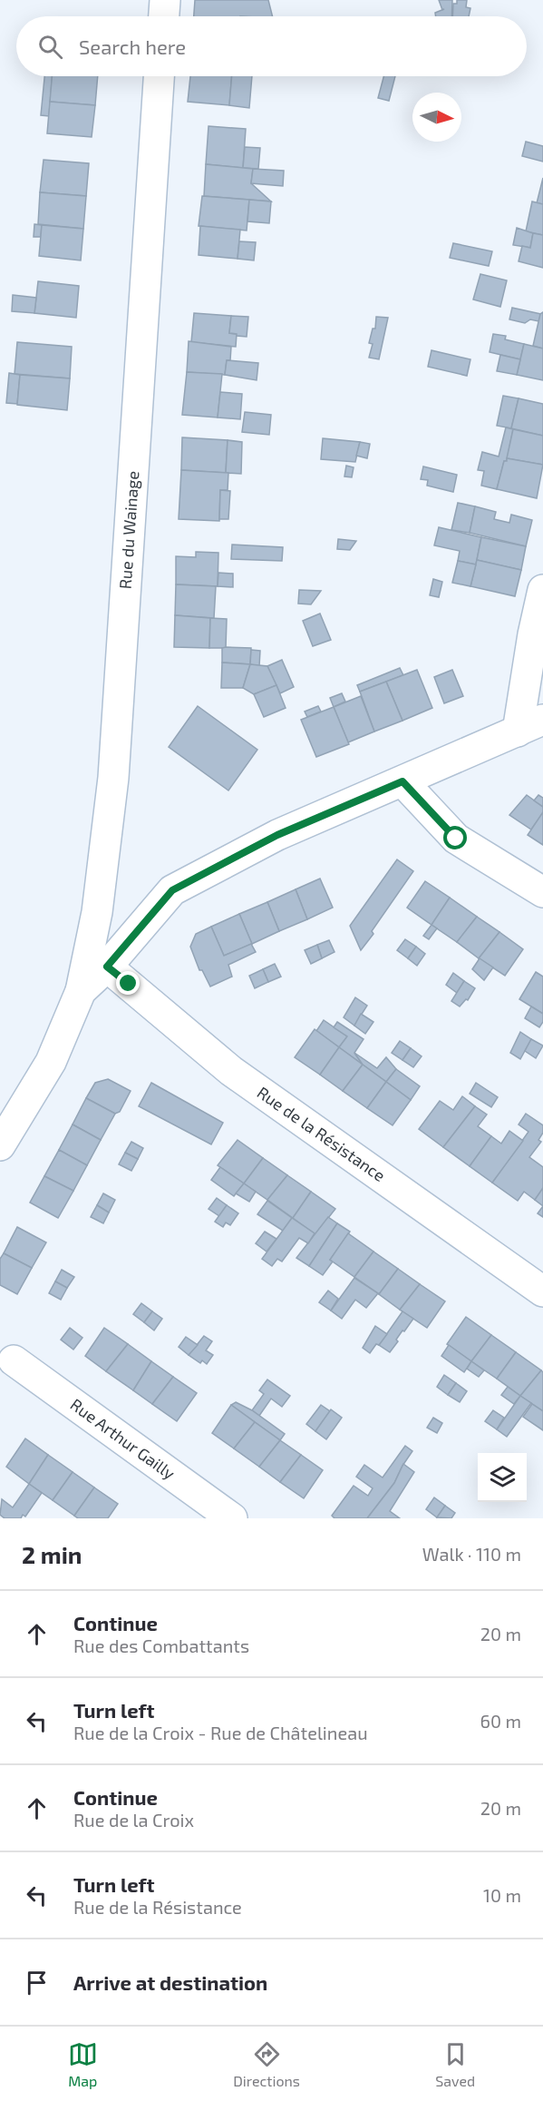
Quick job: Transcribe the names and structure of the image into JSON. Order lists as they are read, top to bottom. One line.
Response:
{"streets":{"street":["Rue du Wainage","Rue de la Résistance","Rue Arthur Gailly"]},"north":"right","page":{"search":"Search here","heading":["2 min","Walk · 110 m"],"list":[["Continue","Rue des Combattants","20 m"],["Turn left","Rue de la Croix - Rue de Châtelineau","60 m"],["Continue","Rue de la Croix","20 m"],["Turn left","Rue de la Résistance","10 m"],"Arrive at destination"],"nav":["Map","Directions","Saved"]}}
